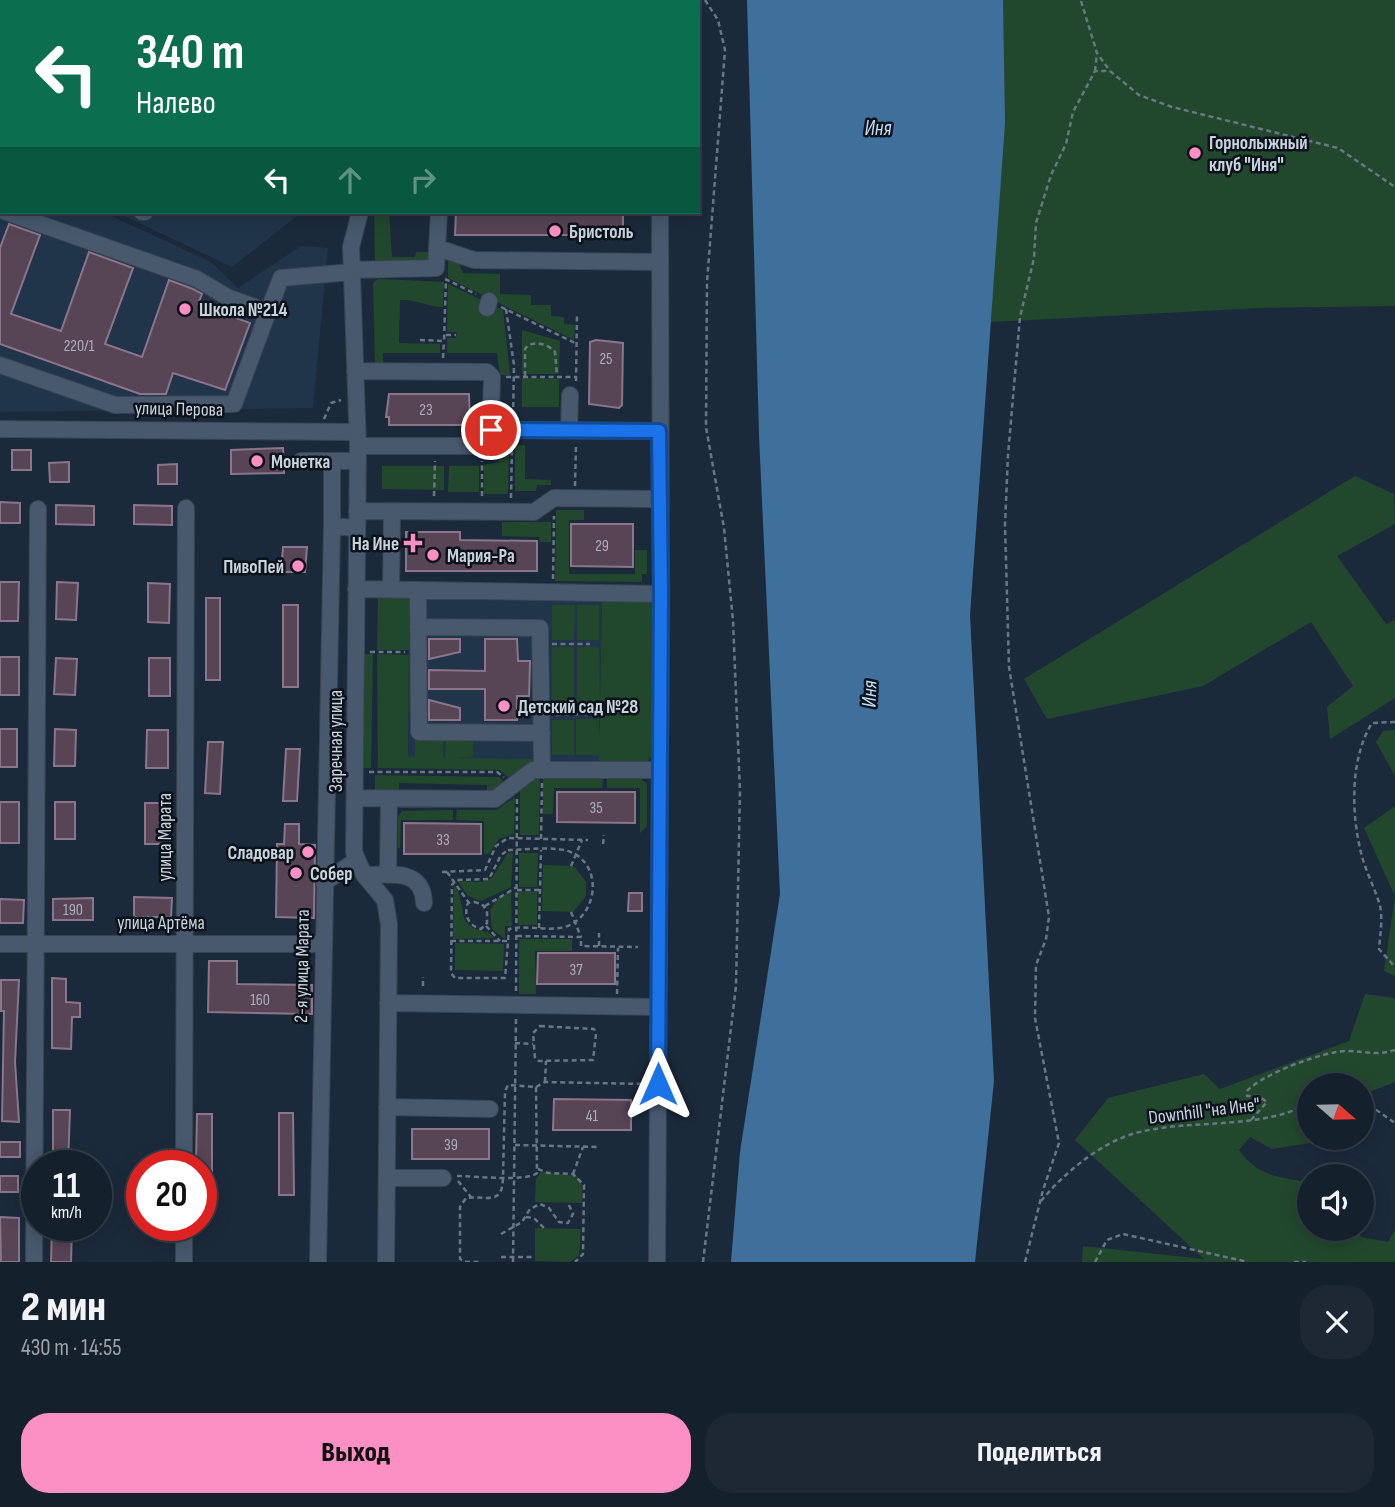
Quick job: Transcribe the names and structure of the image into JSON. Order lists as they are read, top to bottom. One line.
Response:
{"streets":{"street":["улица Перова","Заречная улица","улица Марата","улица Артёма","2-я улица Марата"],"path":["Downhill \"на Ине\""]},"crossings":[["улица Перова","Заречная улица"],["улица Марата","улица Артёма"],["улица Артёма","2-я улица Марата"]],"water":["Иня"],"places":{"other":["Горнолыжный клуб \"Иня\"","Бристоль","Школа №214","Монетка","Мария-Ра","ПивоПей","Детский сад №28","Сладовар","Собер"],"health":["На Ине"]},"house_numbers":["220/1","25","23","29","35","33","190","37","160","41","39"],"north":"right","page":{"turn":["340 m","Налево"],"speed":"11 km/h","limit":"20","heading":["2 мин","430 m · 14:55"],"buttons":["Выход","Поделиться"]}}
